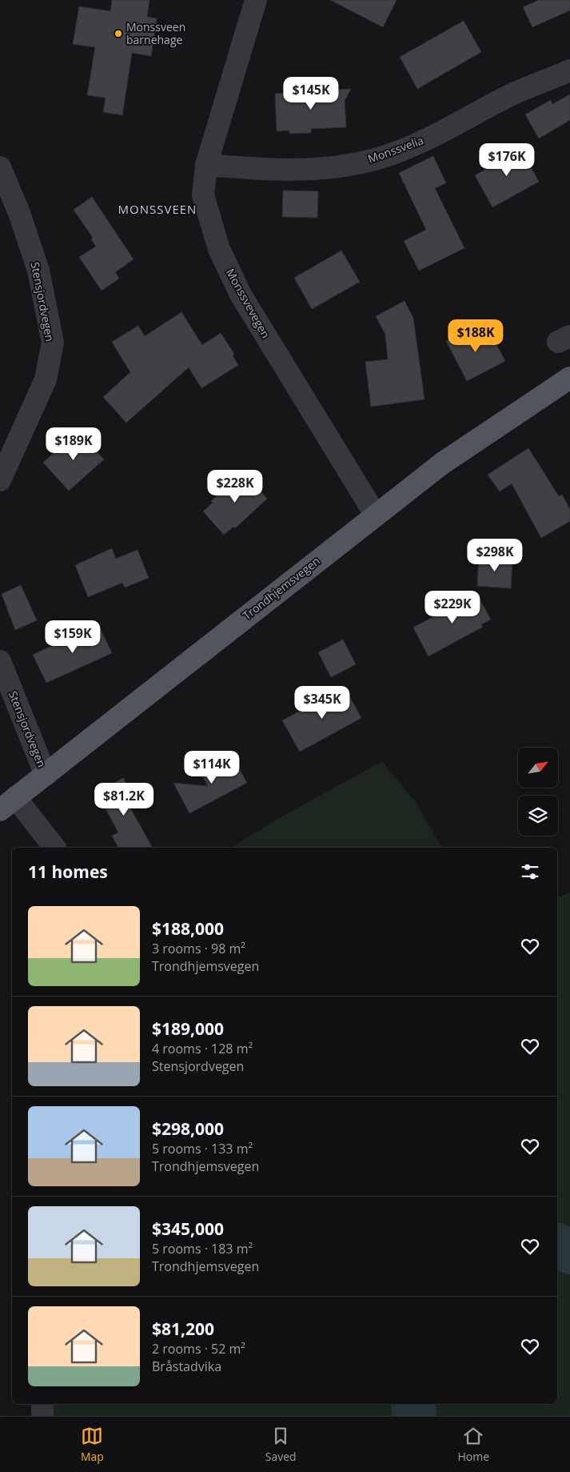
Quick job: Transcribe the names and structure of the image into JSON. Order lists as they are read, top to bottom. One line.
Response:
{"streets":{"main road":["Trondhjemsvegen"],"street":["Monssvelia","Stensjordvegen","Monssvevegen"]},"crossings":[["Monssvelia","Monssvevegen"],["Stensjordvegen","Trondhjemsvegen"],["Monssvevegen","Trondhjemsvegen"]],"districts":["MONSSVEEN"],"places":["Monssveen barnehage"],"north":"top right","page":{"price":["$145K","$176K","$188K","$189K","$228K","$298K","$229K","$159K","$345K","$114K","$81.2K"],"heading":"11 homes","list":[{"name":"$188,000","note":"3 rooms · 98 m² · Trondhjemsvegen"},{"name":"$189,000","note":"4 rooms · 128 m² · Stensjordvegen"},{"name":"$298,000","note":"5 rooms · 133 m² · Trondhjemsvegen"},{"name":"$345,000","note":"5 rooms · 183 m² · Trondhjemsvegen"},{"name":"$81,200","note":"2 rooms · 52 m² · Bråstadvika"}],"tabs":["Map","Saved","Home"]}}
